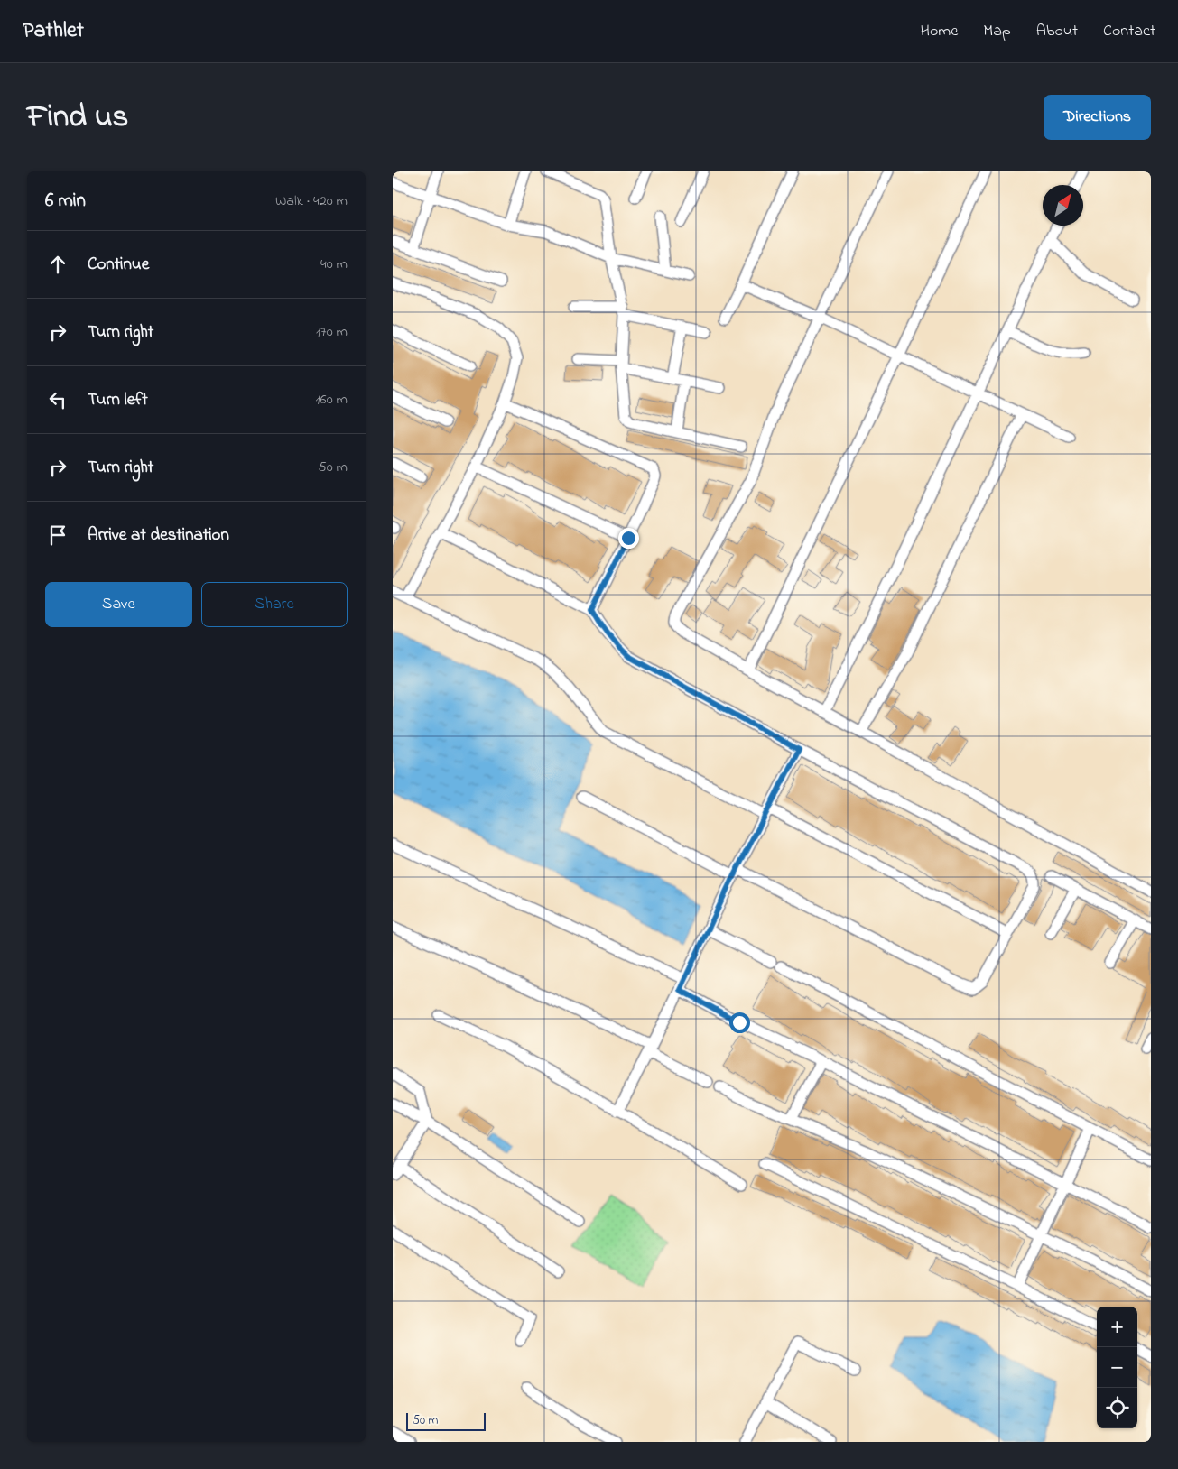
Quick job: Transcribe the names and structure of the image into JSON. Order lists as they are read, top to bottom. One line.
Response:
{"scale_bar":"50 m","north":"top right","page":{"header":"Pathlet","nav":["Home","Map","About","Contact"],"title":"Find us","buttons":["Directions",["Save","Share"]],"heading":["6 min","Walk · 420 m"],"list":[["Continue","40 m"],["Turn right","170 m"],["Turn left","160 m"],["Turn right","50 m"],"Arrive at destination"],"map_buttons":["+","−"],"scale":"50 m"}}
